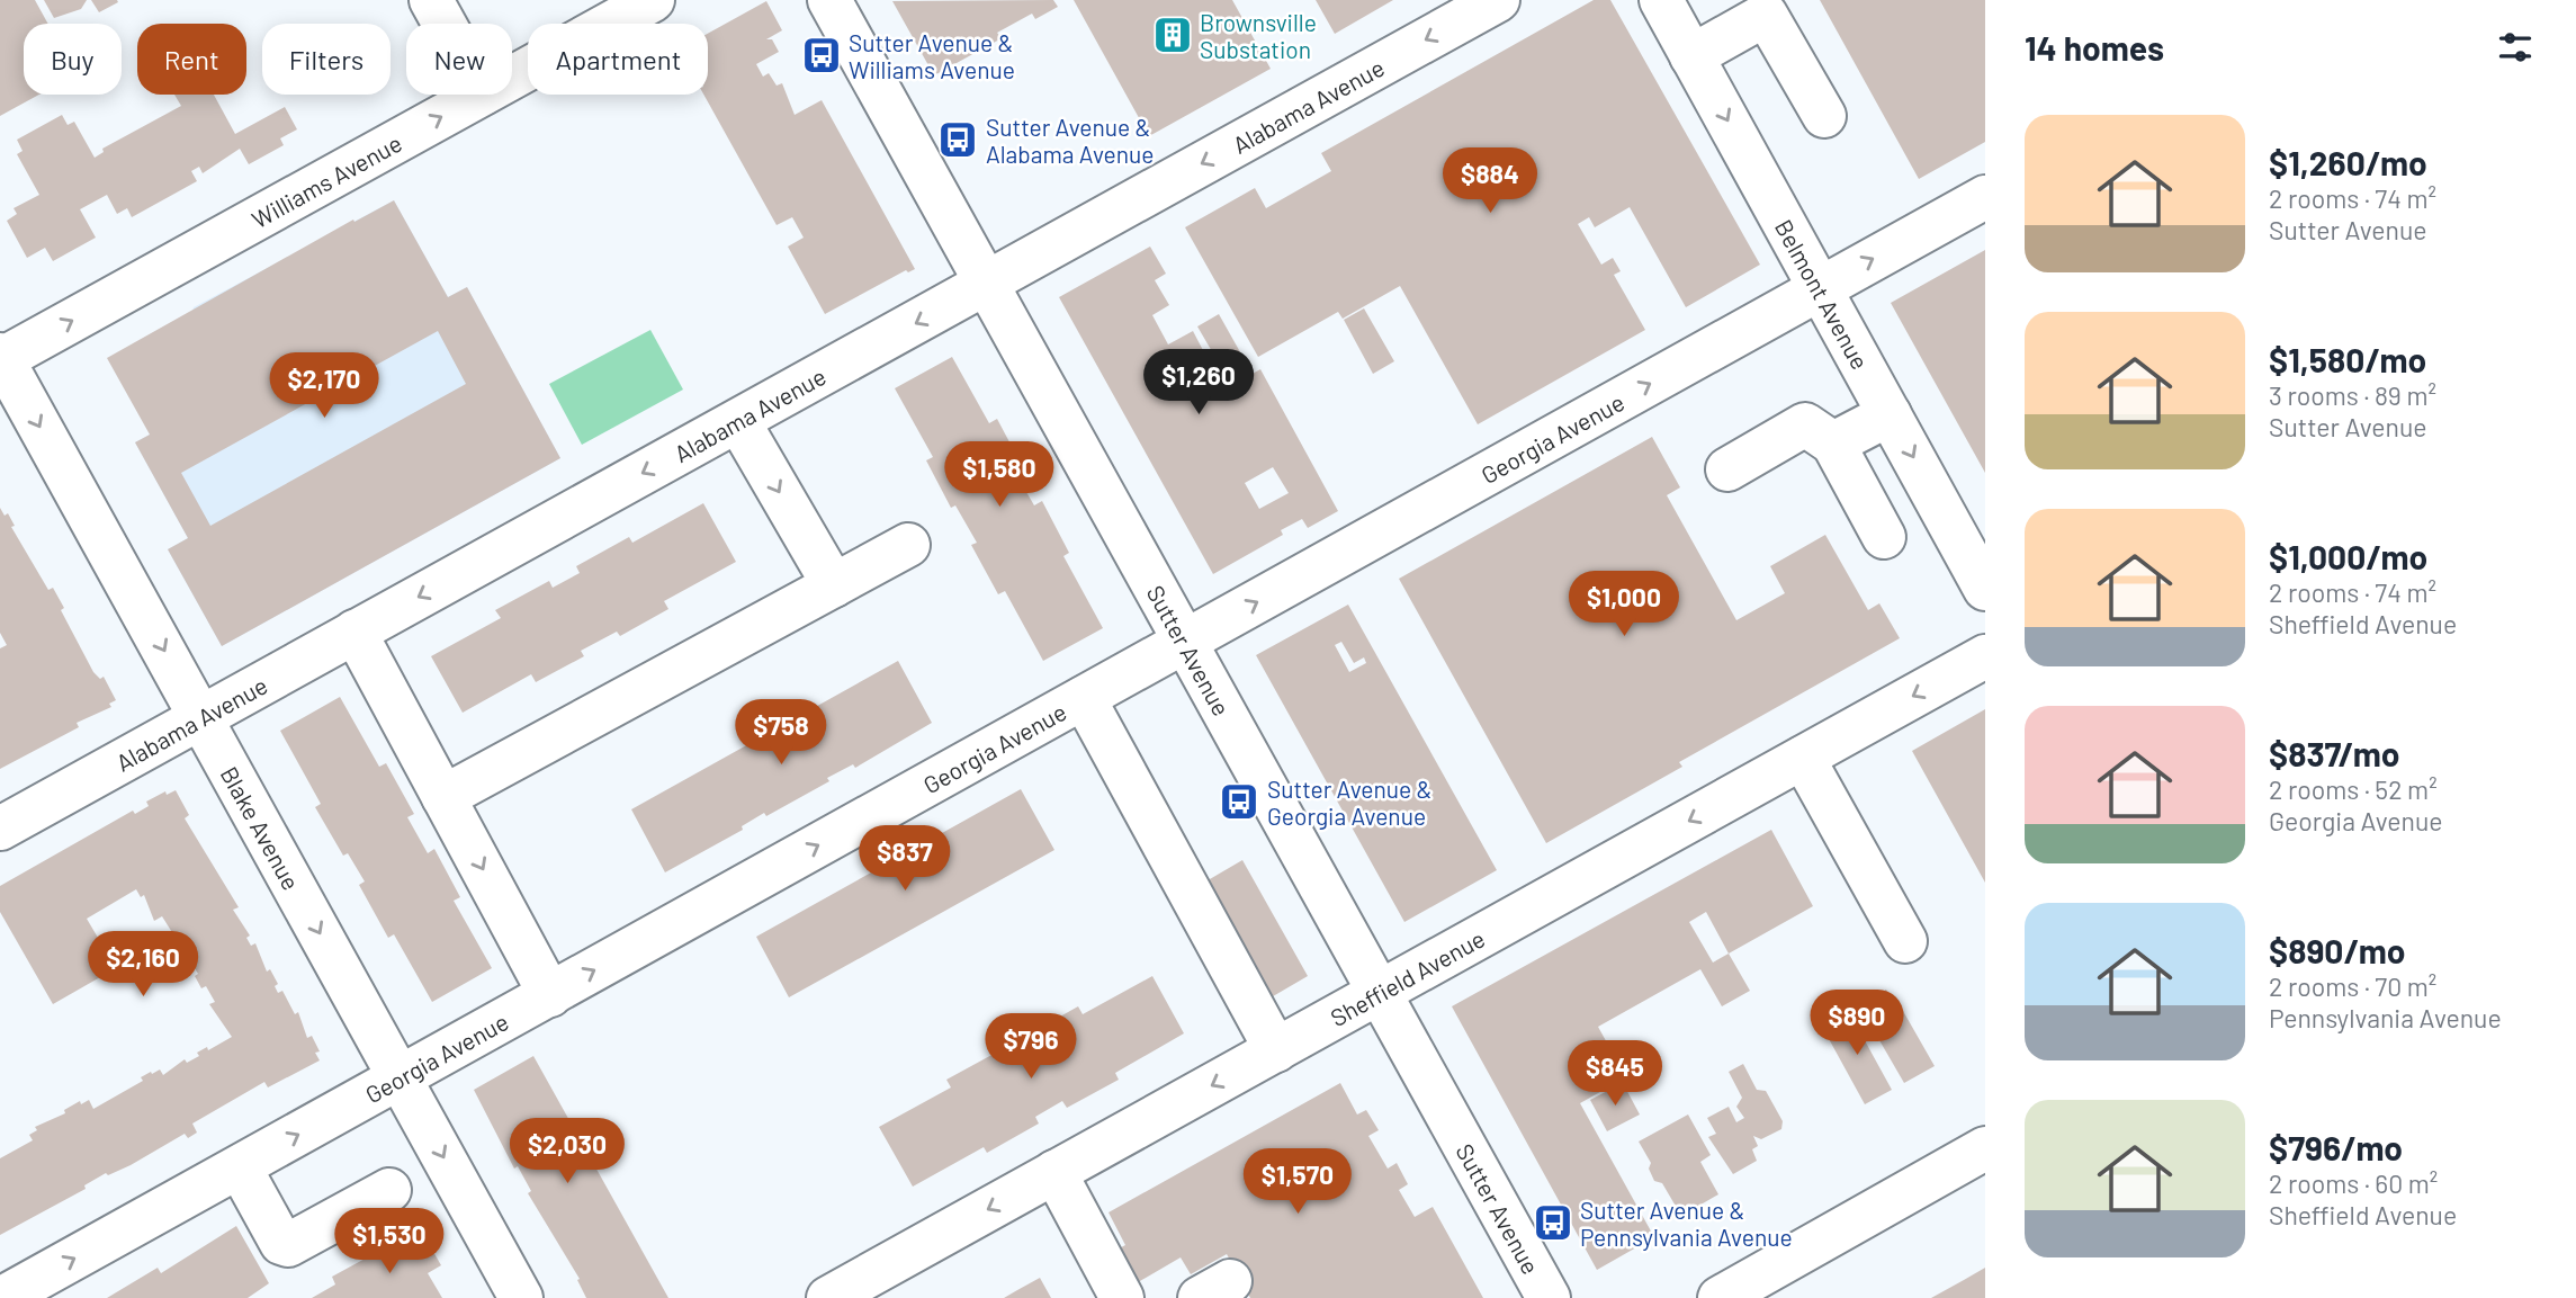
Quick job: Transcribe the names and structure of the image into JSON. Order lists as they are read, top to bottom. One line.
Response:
{"streets":{"street":["Alabama Avenue","Williams Avenue","Belmont Avenue","Georgia Avenue","Sutter Avenue","Blake Avenue","Sheffield Avenue"]},"crossings":[["Alabama Avenue","Sutter Avenue"],["Alabama Avenue","Blake Avenue"],["Williams Avenue","Blake Avenue"],["Belmont Avenue","Georgia Avenue"],["Georgia Avenue","Sutter Avenue"],["Georgia Avenue","Blake Avenue"],["Sutter Avenue","Sheffield Avenue"]],"one_way":["Williams Avenue","Belmont Avenue","Georgia Avenue","Sheffield Avenue"],"places":{"building":["Brownsville Substation"],"bus stop":["Sutter Avenue & Williams Avenue","Sutter Avenue & Alabama Avenue","Sutter Avenue & Georgia Avenue","Sutter Avenue & Pennsylvania Avenue"]},"page":{"heading":"14 homes","chip":["Buy","Rent","Filters","New","Apartment"],"list":[{"name":"$1,260/mo","note":"2 rooms · 74 m² · Sutter Avenue"},{"name":"$1,580/mo","note":"3 rooms · 89 m² · Sutter Avenue"},{"name":"$1,000/mo","note":"2 rooms · 74 m² · Sheffield Avenue"},{"name":"$837/mo","note":"2 rooms · 52 m² · Georgia Avenue"},{"name":"$890/mo","note":"2 rooms · 70 m² · Pennsylvania Avenue"},{"name":"$796/mo","note":"2 rooms · 60 m² · Sheffield Avenue"}],"price":["$884","$1,260","$2,170","$1,580","$1,000","$758","$837","$2,160","$890","$796","$845","$2,030","$1,570","$1,530"]}}
